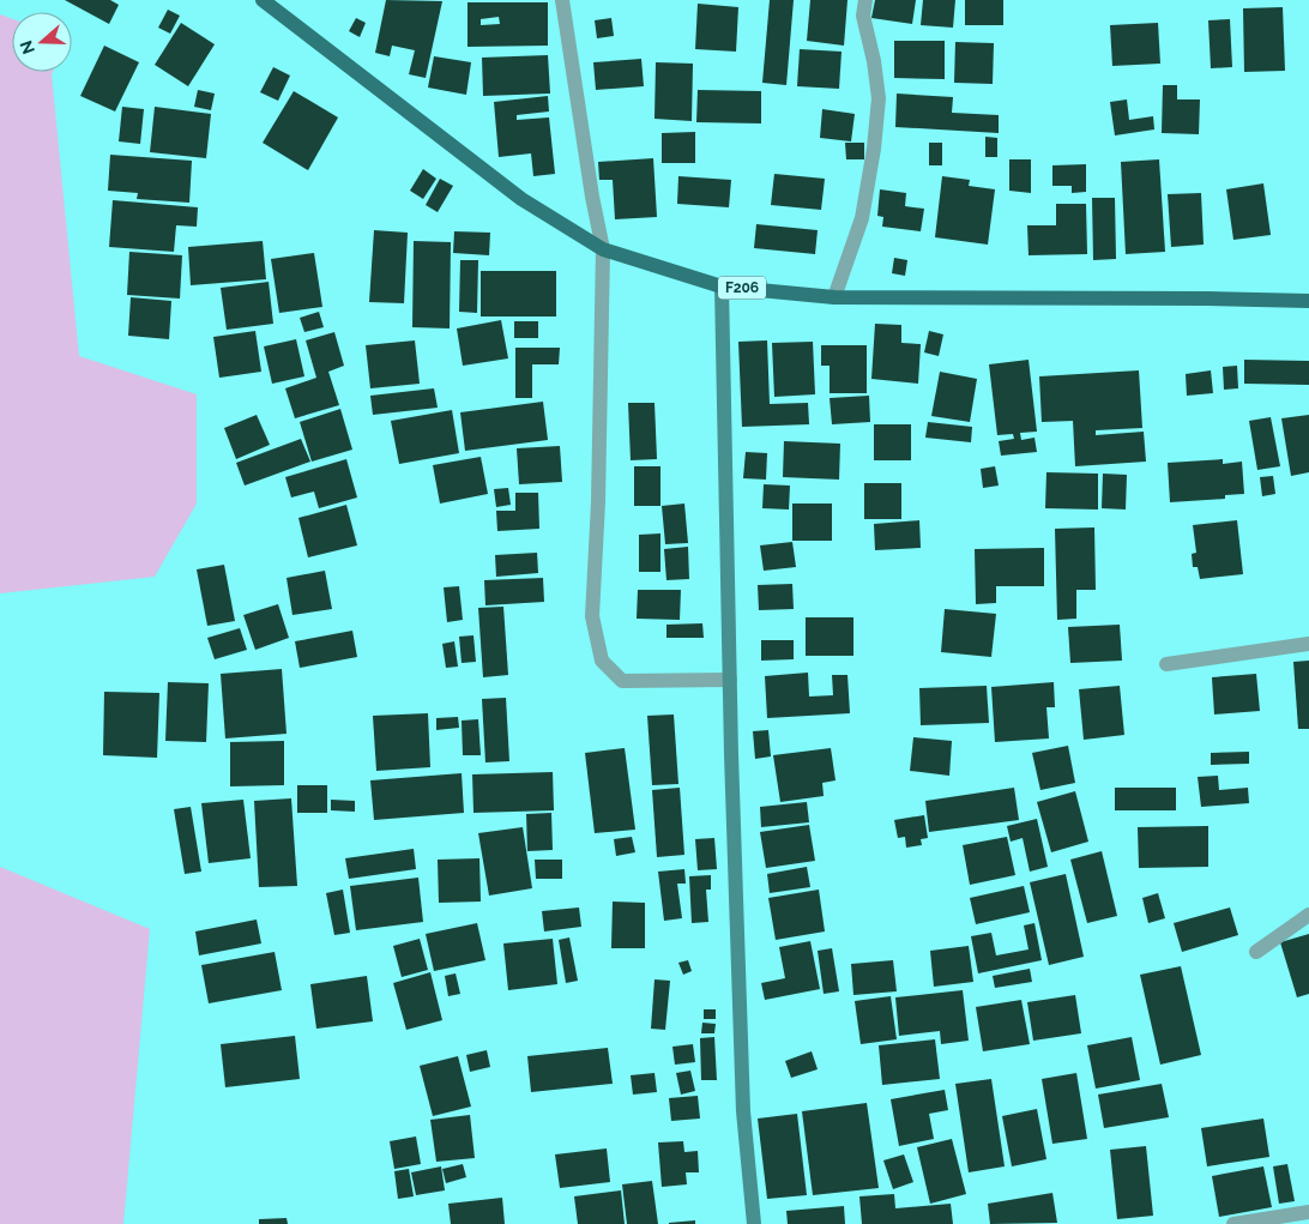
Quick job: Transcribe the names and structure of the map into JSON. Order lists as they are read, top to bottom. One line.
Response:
{"streets":{"main road":["F206"]},"north":"left"}
